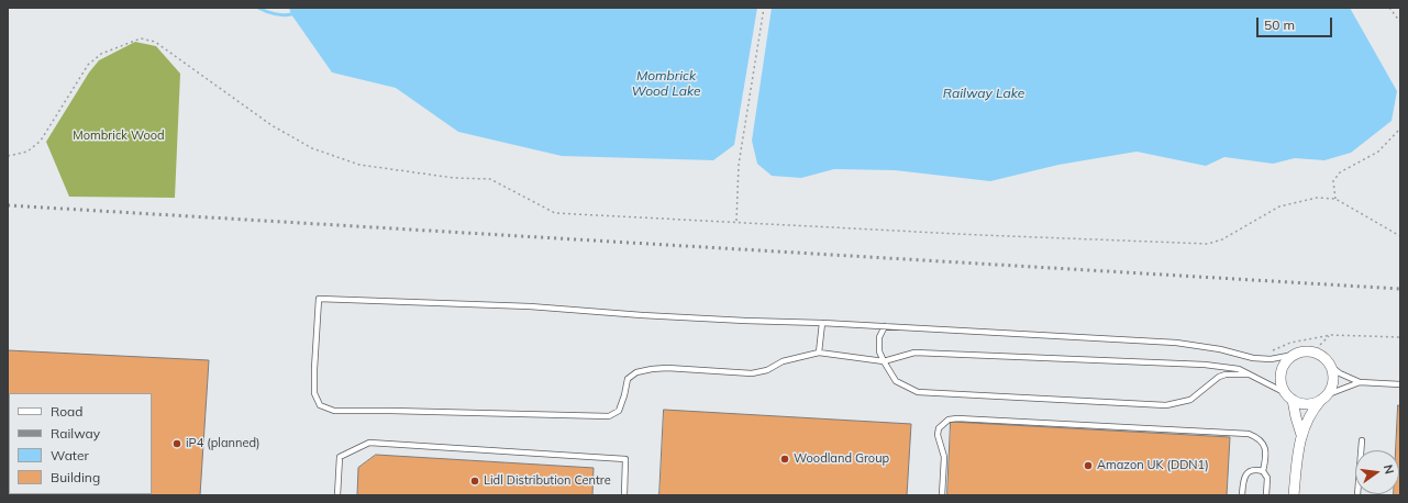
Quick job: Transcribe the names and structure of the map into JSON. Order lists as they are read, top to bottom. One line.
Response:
{"water":["Mombrick Wood Lake","Railway Lake"],"parks":["Mombrick Wood"],"places":["iP4 (planned)","Woodland Group","Amazon UK (DDN1)","Lidl Distribution Centre"],"legend":["Road","Railway","Water","Building"],"scale_bar":"50 m","north":"right"}
